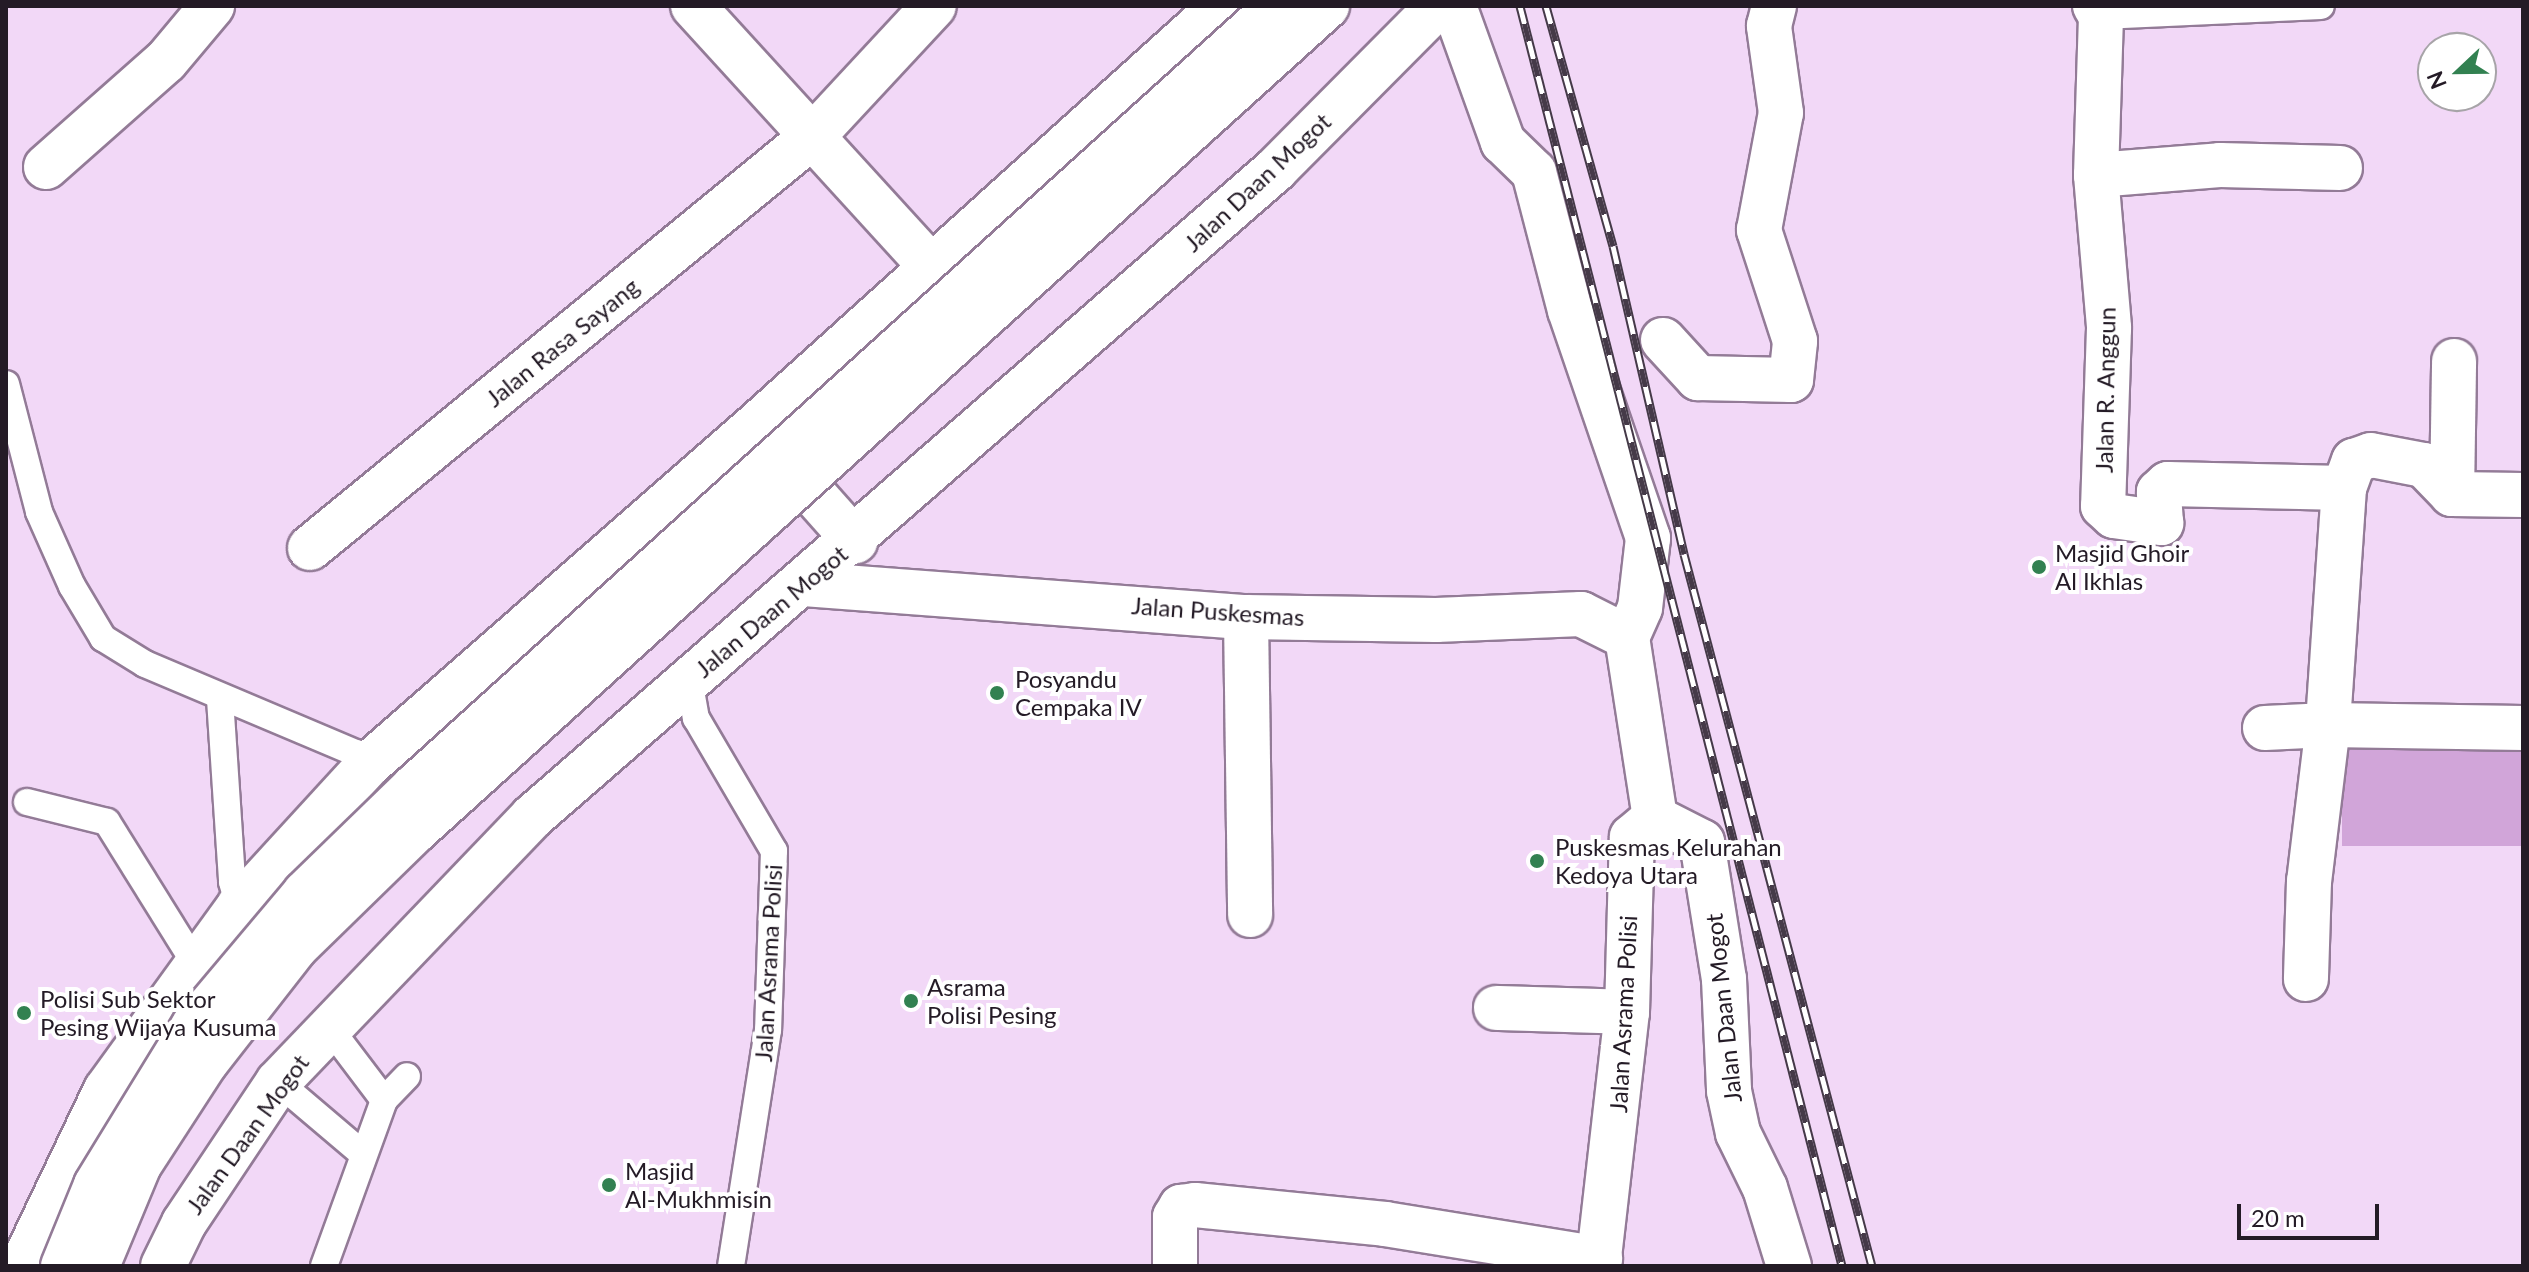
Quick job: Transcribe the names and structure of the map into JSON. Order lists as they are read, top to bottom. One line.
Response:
{"streets":{"main road":["Jalan Daan Mogot","Jalan Rasa Sayang","Jalan R. Anggun","Jalan Puskesmas","Jalan Asrama Polisi"]},"crossings":[["Jalan Daan Mogot","Jalan Puskesmas"],["Jalan Daan Mogot","Jalan Asrama Polisi"]],"places":["Masjid Ghoir Al Ikhlas","Posyandu Cempaka IV","Puskesmas Kelurahan Kedoya Utara","Asrama Polisi Pesing","Polisi Sub Sektor Pesing Wijaya Kusuma","Masjid Al-Mukhmisin"],"scale_bar":"20 m","north":"left"}
